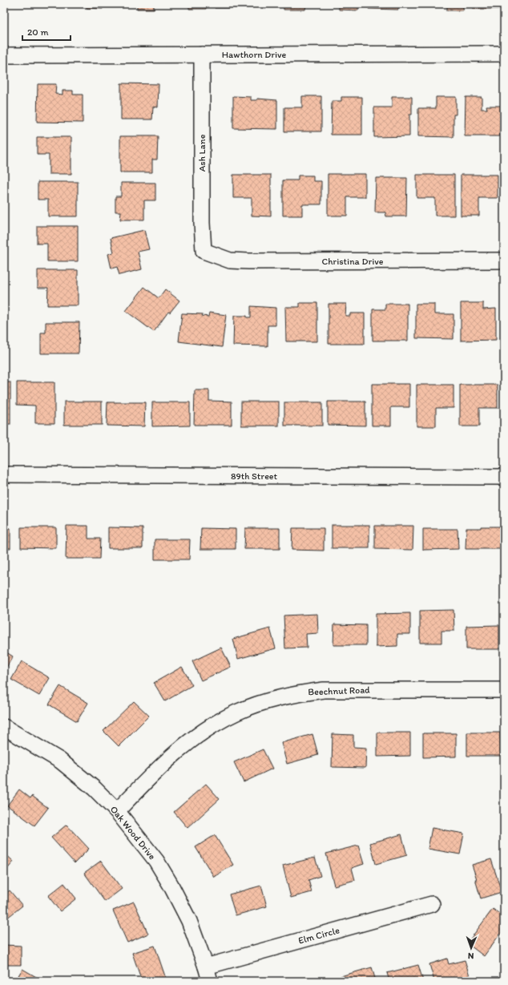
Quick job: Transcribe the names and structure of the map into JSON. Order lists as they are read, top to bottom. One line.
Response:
{"streets":{"street":["Hawthorn Drive","Ash Lane","Christina Drive","89th Street","Beechnut Road","Oak Wood Drive","Elm Circle"]},"crossings":[["Hawthorn Drive","Ash Lane"],["Ash Lane","Christina Drive"],["Beechnut Road","Oak Wood Drive"],["Oak Wood Drive","Elm Circle"]],"scale_bar":"20 m","north":"bottom"}
